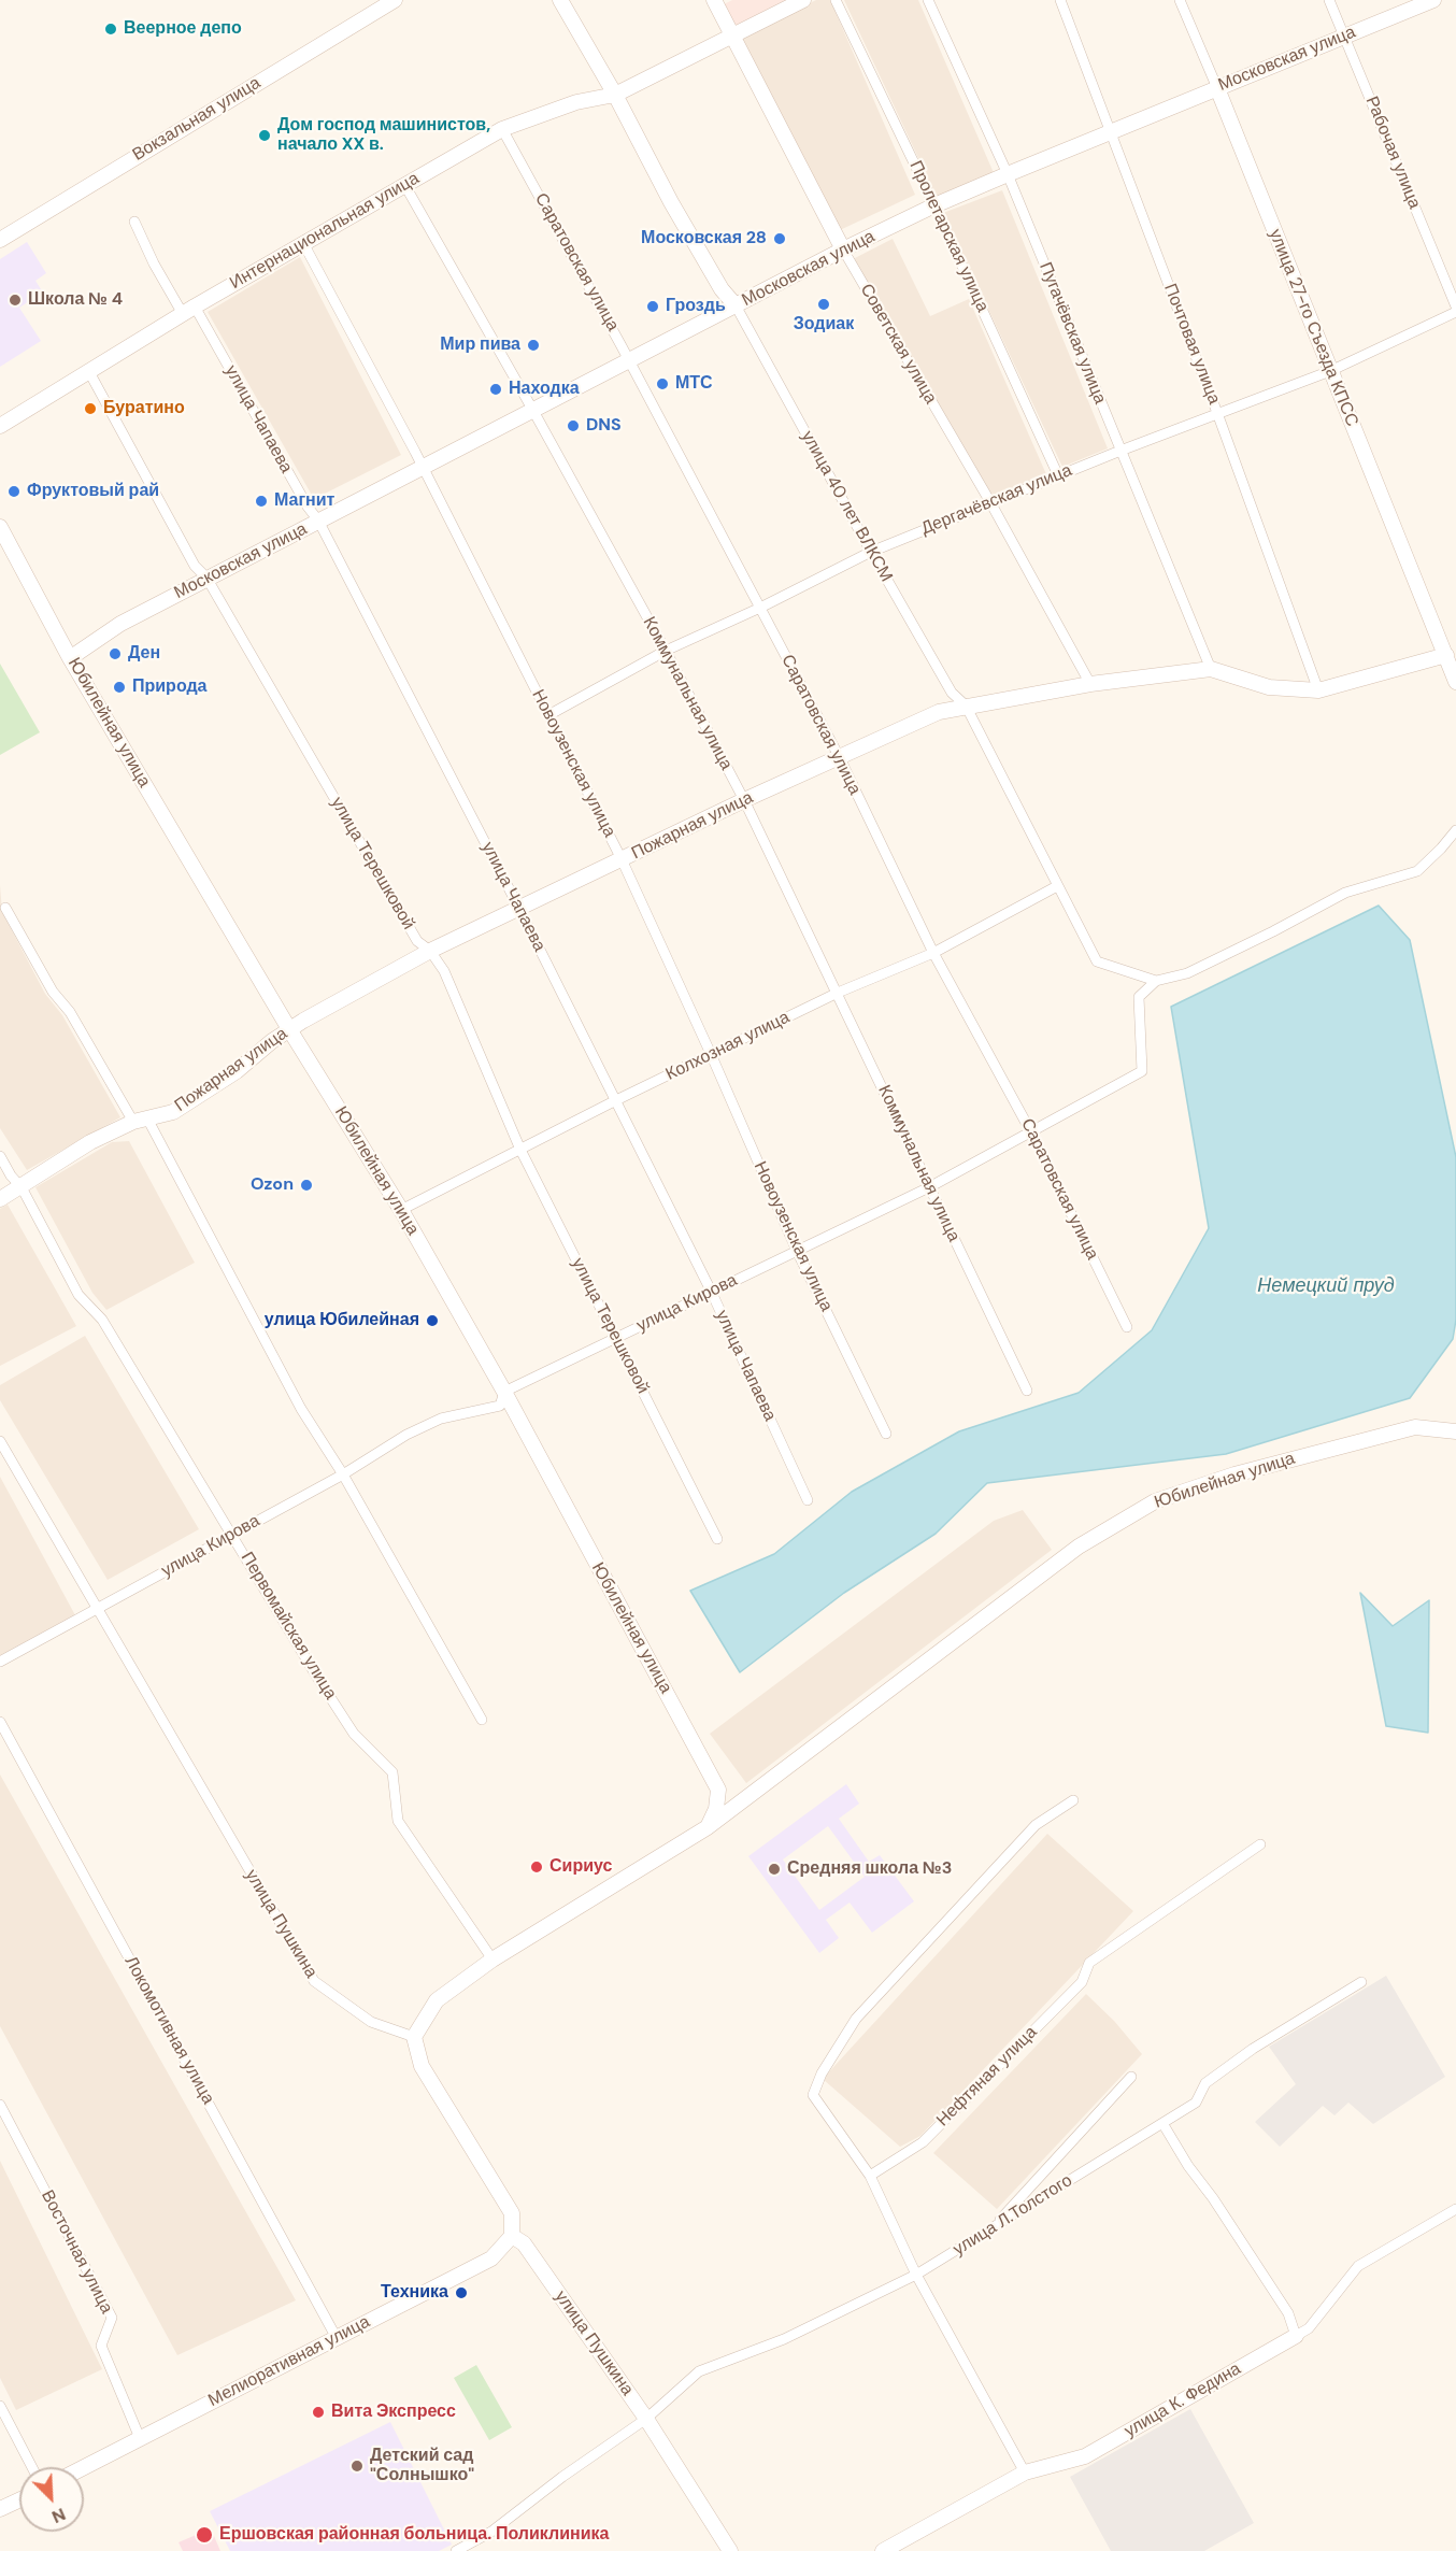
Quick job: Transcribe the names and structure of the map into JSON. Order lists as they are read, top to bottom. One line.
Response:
{"streets":{"street":["Московская улица","Вокзальная улица","Рабочая улица","Интернациональная улица","Пролетарская улица","Саратовская улица","улица 27-го Съезда КПСС","Пугачёвская улица","Советская улица","Почтовая улица","улица Чапаева","Дергачёвская улица","улица 40 лет ВЛКСМ","Коммунальная улица","Юбилейная улица","Новоузенская улица","Пожарная улица","улица Терешковой","Колхозная улица","улица Кирова","Первомайская улица","улица Пушкина","Локомотивная улица","Нефтяная улица","улица Л.Толстого","Восточная улица","Мелиоративная улица","улица К. Федина"]},"crossings":[["Московская улица","Рабочая улица"],["Московская улица","Пролетарская улица"],["Московская улица","Саратовская улица"],["Московская улица","улица 27-го Съезда КПСС"],["Московская улица","Пугачёвская улица"],["Московская улица","Советская улица"],["Московская улица","Почтовая улица"],["Московская улица","улица Чапаева"],["Московская улица","улица 40 лет ВЛКСМ"],["Московская улица","Коммунальная улица"],["Московская улица","Юбилейная улица"],["Московская улица","Новоузенская улица"],["Московская улица","улица Терешковой"],["Рабочая улица","Дергачёвская улица"],["Интернациональная улица","Саратовская улица"],["Интернациональная улица","Советская улица"],["Интернациональная улица","улица Чапаева"],["Интернациональная улица","улица 40 лет ВЛКСМ"],["Интернациональная улица","Коммунальная улица"],["Интернациональная улица","Новоузенская улица"],["Интернациональная улица","улица Терешковой"],["Пролетарская улица","Дергачёвская улица"],["Саратовская улица","Дергачёвская улица"],["Саратовская улица","Пожарная улица"],["Саратовская улица","Колхозная улица"],["Саратовская улица","улица Кирова"],["улица 27-го Съезда КПСС","Дергачёвская улица"],["улица 27-го Съезда КПСС","Пожарная улица"],["Пугачёвская улица","Дергачёвская улица"],["Пугачёвская улица","Пожарная улица"],["Советская улица","Дергачёвская улица"],["Советская улица","Пожарная улица"],["Почтовая улица","Дергачёвская улица"],["Почтовая улица","Пожарная улица"],["улица Чапаева","Пожарная улица"],["улица Чапаева","Колхозная улица"],["улица Чапаева","улица Кирова"],["Дергачёвская улица","улица 40 лет ВЛКСМ"],["Дергачёвская улица","Коммунальная улица"],["Дергачёвская улица","Новоузенская улица"],["улица 40 лет ВЛКСМ","Пожарная улица"],["улица 40 лет ВЛКСМ","Колхозная улица"],["улица 40 лет ВЛКСМ","улица Кирова"],["Коммунальная улица","Пожарная улица"],["Коммунальная улица","Колхозная улица"],["Коммунальная улица","улица Кирова"],["Юбилейная улица","Пожарная улица"],["Юбилейная улица","Колхозная улица"],["Юбилейная улица","улица Кирова"],["Юбилейная улица","Первомайская улица"],["Юбилейная улица","улица Пушкина"],["Новоузенская улица","Пожарная улица"],["Новоузенская улица","Колхозная улица"],["Новоузенская улица","улица Кирова"],["Пожарная улица","улица Терешковой"],["Пожарная улица","Первомайская улица"],["улица Терешковой","Колхозная улица"],["улица Терешковой","улица Кирова"],["улица Кирова","Первомайская улица"],["улица Кирова","улица Пушкина"],["улица Пушкина","улица Л.Толстого"],["улица Пушкина","Мелиоративная улица"],["Локомотивная улица","Мелиоративная улица"],["Восточная улица","Мелиоративная улица"]],"water":["Немецкий пруд"],"places":["Веерное депо","Дом господ машинистов, начало XX в.","Московская 28","Школа № 4","Зодиак","Гроздь","Мир пива","МТС","Находка","Буратино","DNS","Фруктовый рай","Магнит","Ден","Природа","Ozon","улица Юбилейная","Сириус","Средняя школа №3","Техника","Вита Экспресс","Детский сад \"Солнышко\"","Ершовская районная больница. Поликлиника"],"north":"bottom right"}
